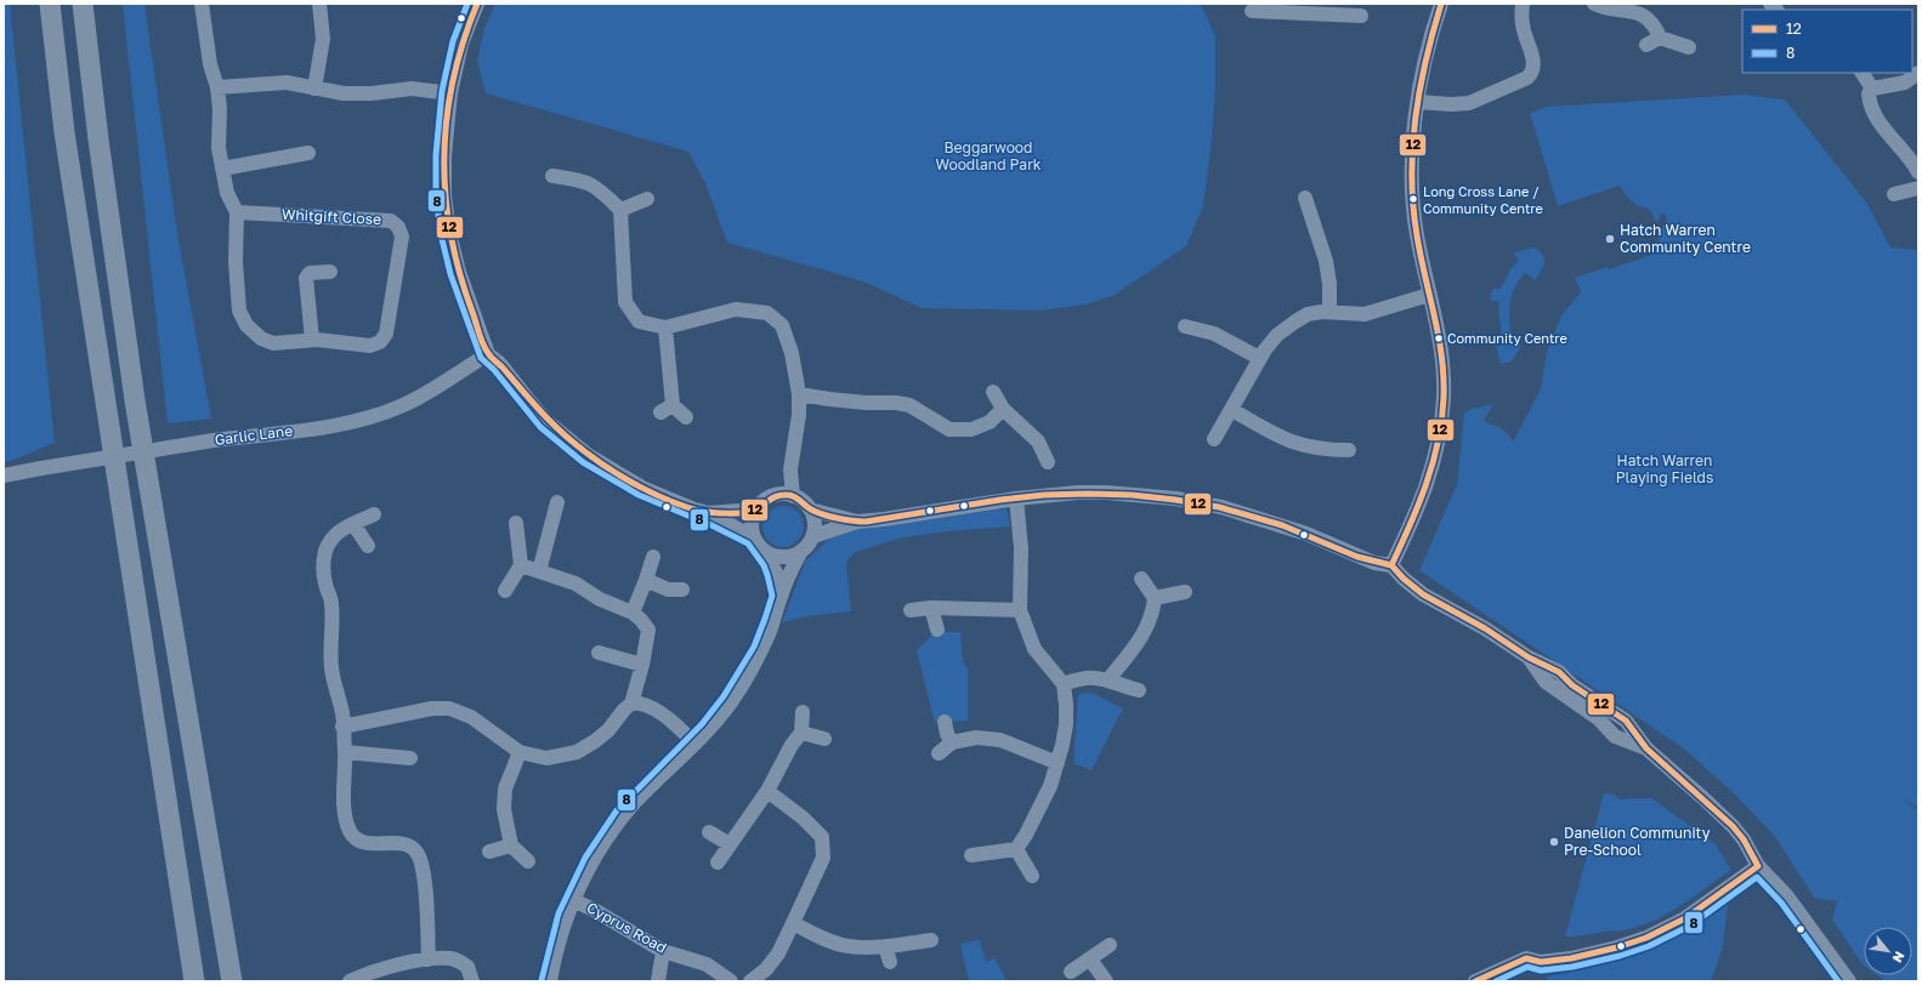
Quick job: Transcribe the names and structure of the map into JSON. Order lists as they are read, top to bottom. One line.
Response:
{"streets":{"street":["Whitgift Close","Garlic Lane","Cyprus Road"]},"parks":["Beggarwood Woodland Park","Hatch Warren Playing Fields"],"places":["Long Cross Lane / Community Centre","Hatch Warren Community Centre","Community Centre","Danelion Community Pre-School"],"lines":["transit line 12","transit line 8"],"legend":["12","8"],"north":"bottom right"}
